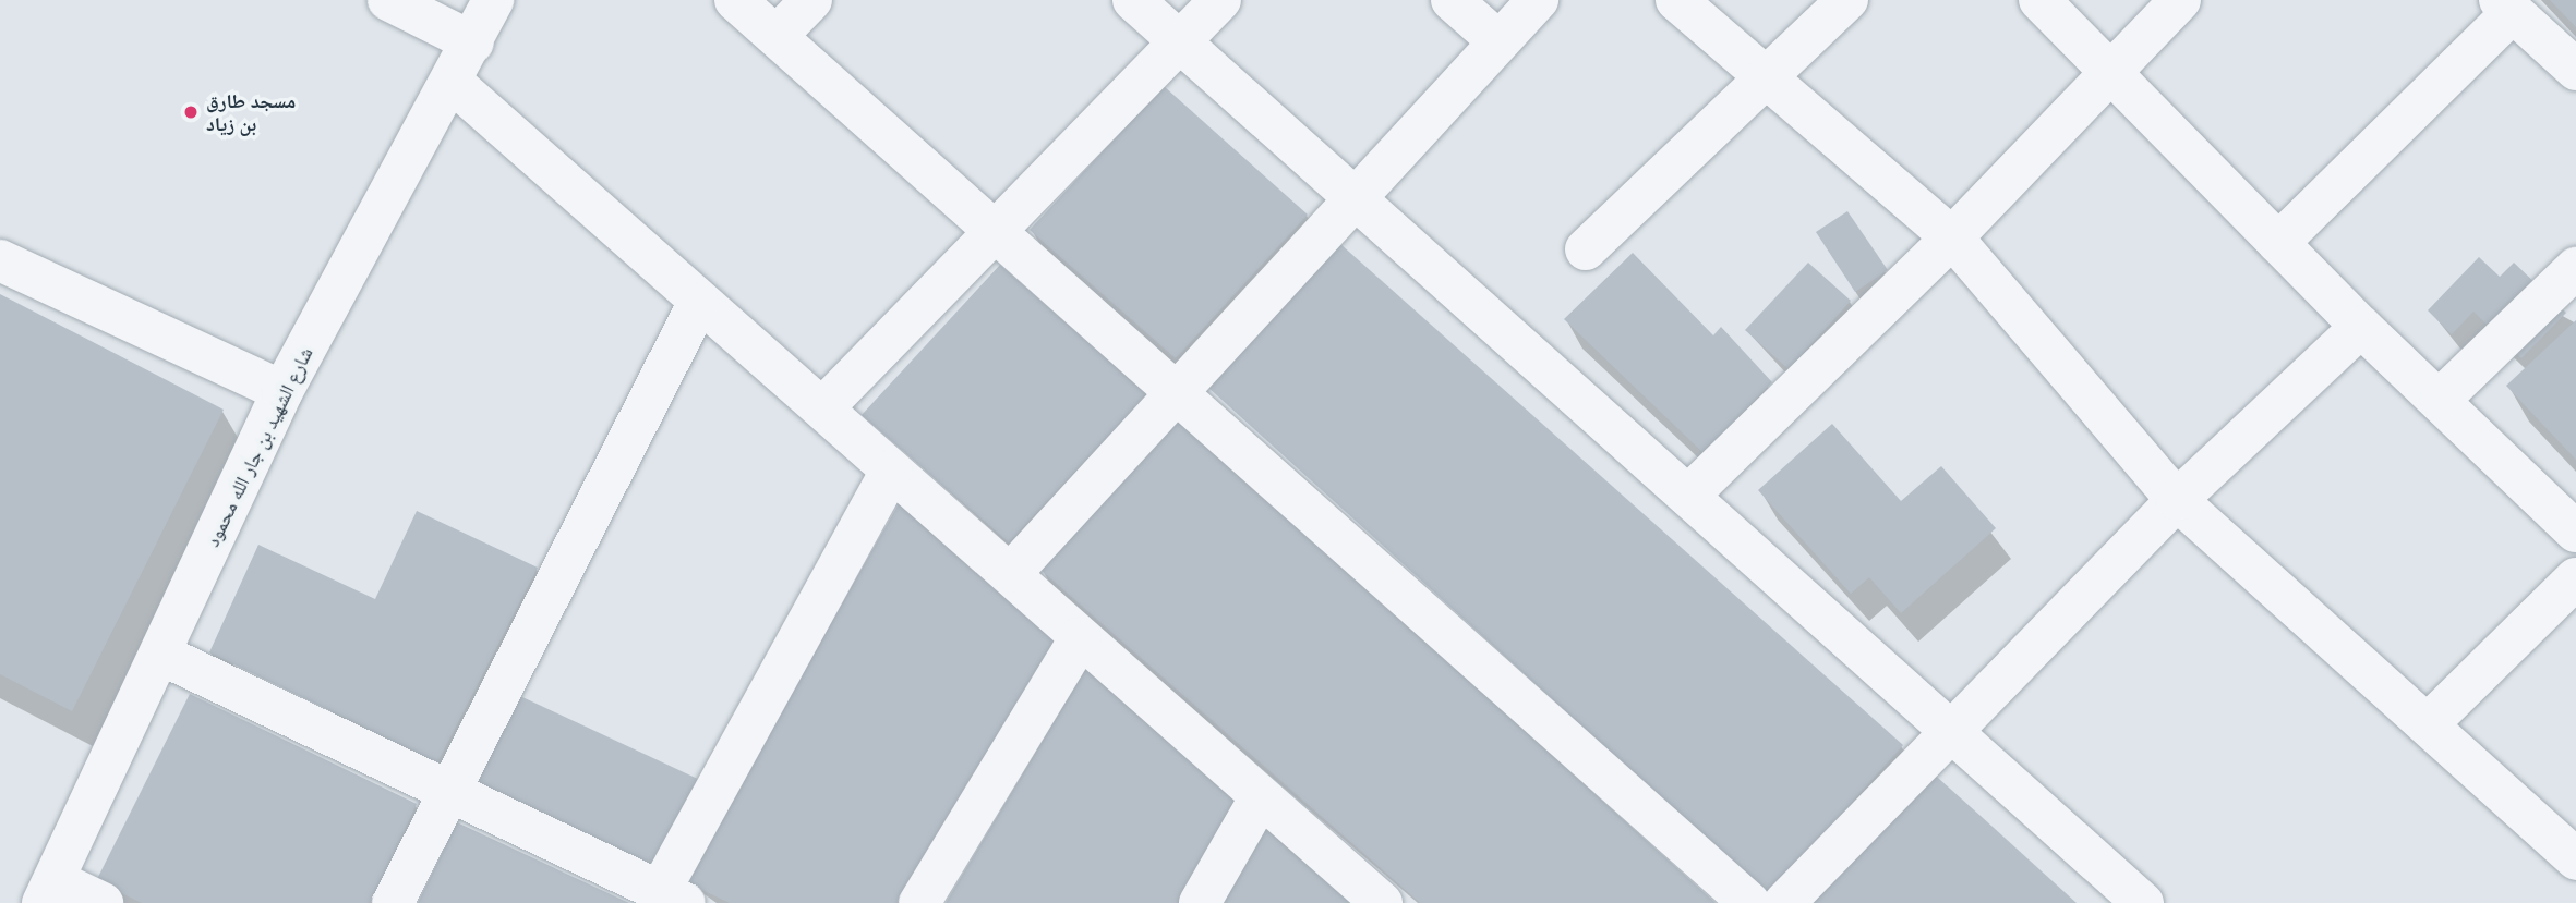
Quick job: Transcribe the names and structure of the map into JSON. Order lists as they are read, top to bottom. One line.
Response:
{"streets":{"street":["شارع الشهيد بن جار الله محمود"]},"places":["مسجد طارق بن زياد"]}
